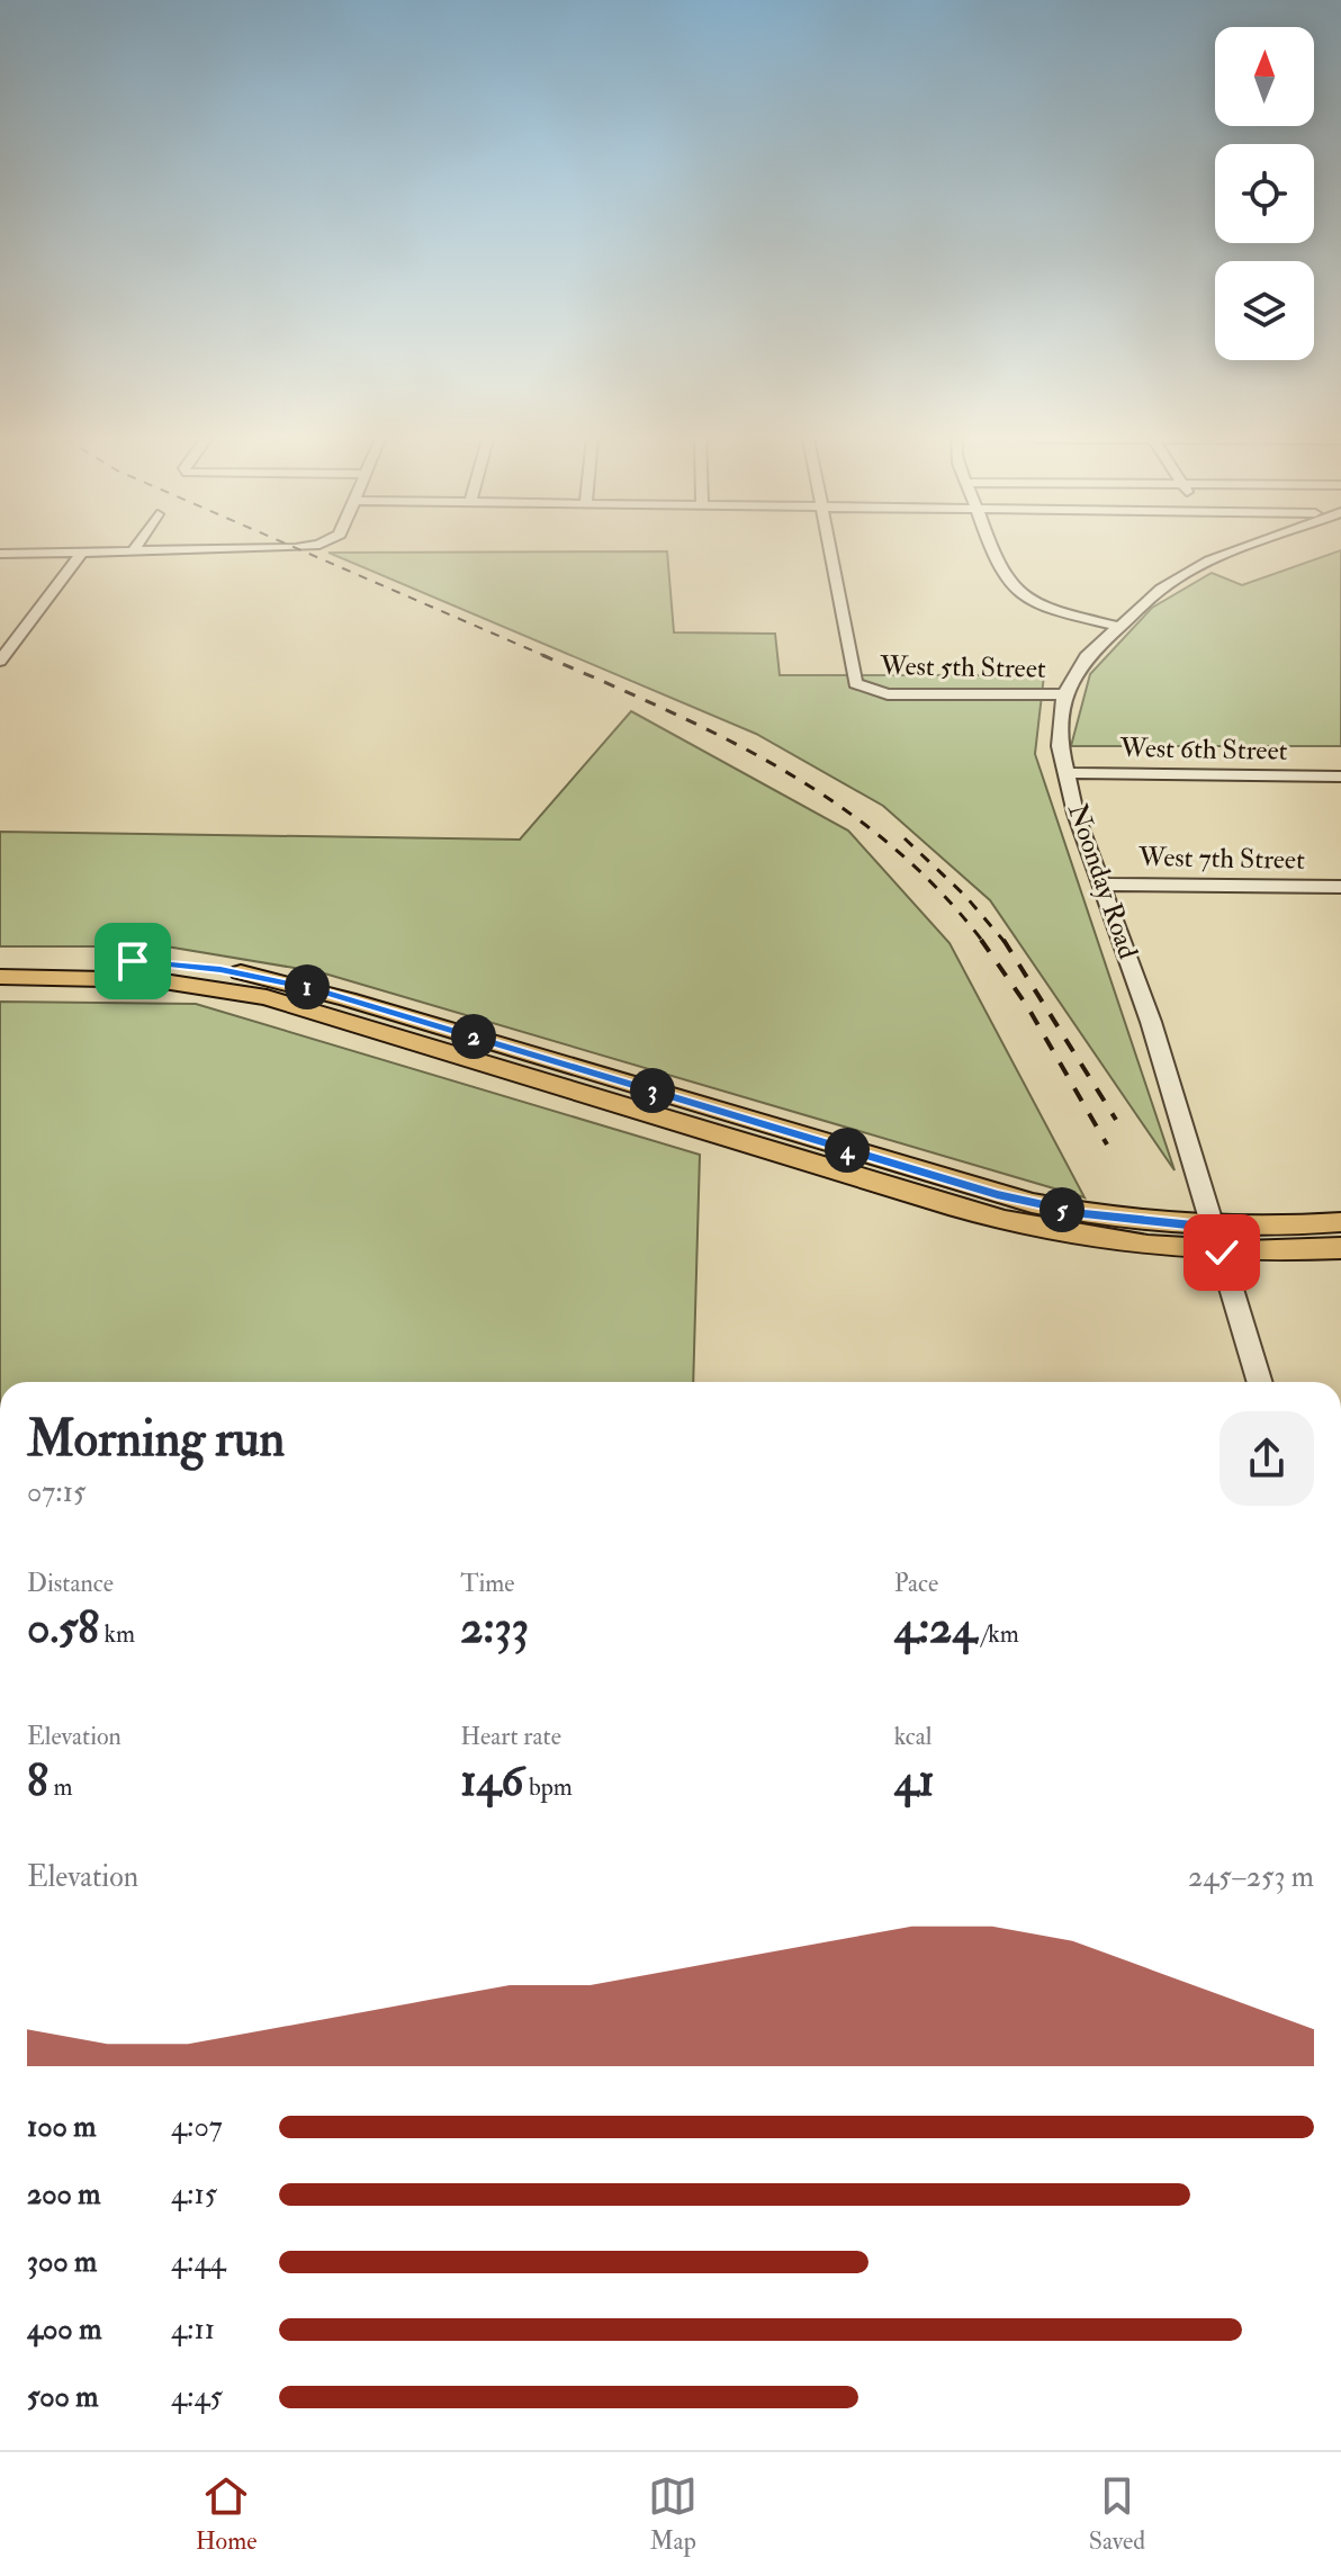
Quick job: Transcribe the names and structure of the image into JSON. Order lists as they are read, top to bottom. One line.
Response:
{"streets":{"street":["West 5th Street","West 6th Street","West 7th Street","Noonday Road"]},"crossings":[["West 5th Street","Noonday Road"],["West 6th Street","Noonday Road"],["West 7th Street","Noonday Road"]],"north":"top","page":{"pins":["1","2","3","4","5"],"heading":["Morning run","07:15"],"stats":[["Distance","0.58 km"],["Time","2:33"],["Pace","4:24 /km"],["Elevation","8 m"],["Heart rate","146 bpm"],["kcal","41"]],"chart":["Elevation","245–253 m"],"list":[{"name":"100 m","note":"4:07"},{"name":"200 m","note":"4:15"},{"name":"300 m","note":"4:44"},{"name":"400 m","note":"4:11"},{"name":"500 m","note":"4:45"}],"tabs":["Home","Map","Saved"]}}
